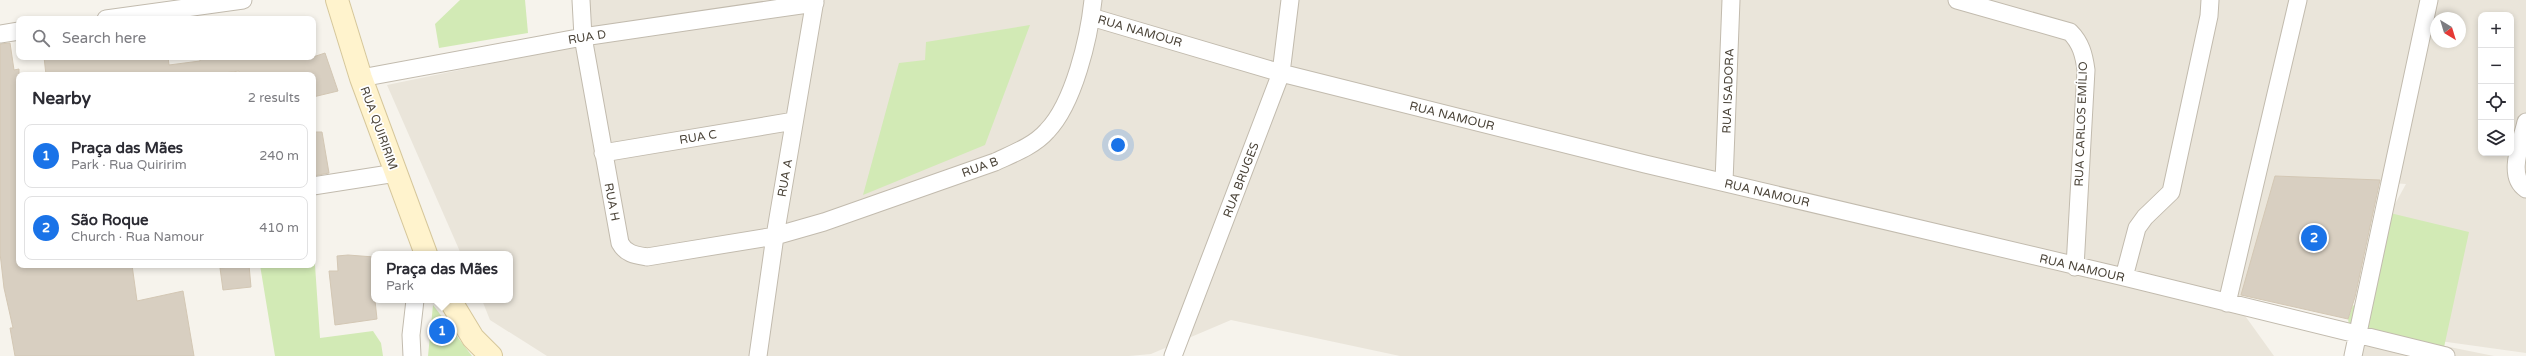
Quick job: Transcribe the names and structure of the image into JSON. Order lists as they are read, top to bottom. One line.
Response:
{"streets":{"main road":["RUA QUIRIRIM"],"street":["RUA NAMOUR","RUA D","RUA ISADORA","RUA CARLOS EMÍLIO","RUA C","RUA B","RUA A","RUA BRUGES","RUA H"]},"crossings":[["RUA NAMOUR","RUA ISADORA"],["RUA NAMOUR","RUA CARLOS EMÍLIO"],["RUA NAMOUR","RUA B"],["RUA NAMOUR","RUA BRUGES"],["RUA D","RUA QUIRIRIM"],["RUA D","RUA A"],["RUA D","RUA H"],["RUA C","RUA A"],["RUA C","RUA H"],["RUA B","RUA A"],["RUA B","RUA H"],["RUA A","RUA H"]],"north":"bottom right","page":{"map_buttons":["+","−"],"search":"Search here","heading":["Nearby","2 results"],"list":[{"mark":"1","name":"Praça das Mães","note":"Park · Rua Quiririm","value":"240 m"},{"mark":"2","name":"São Roque","note":"Church · Rua Namour","value":"410 m"}],"pins":["2","1"],"popup":["Praça das Mães","Park"]}}
